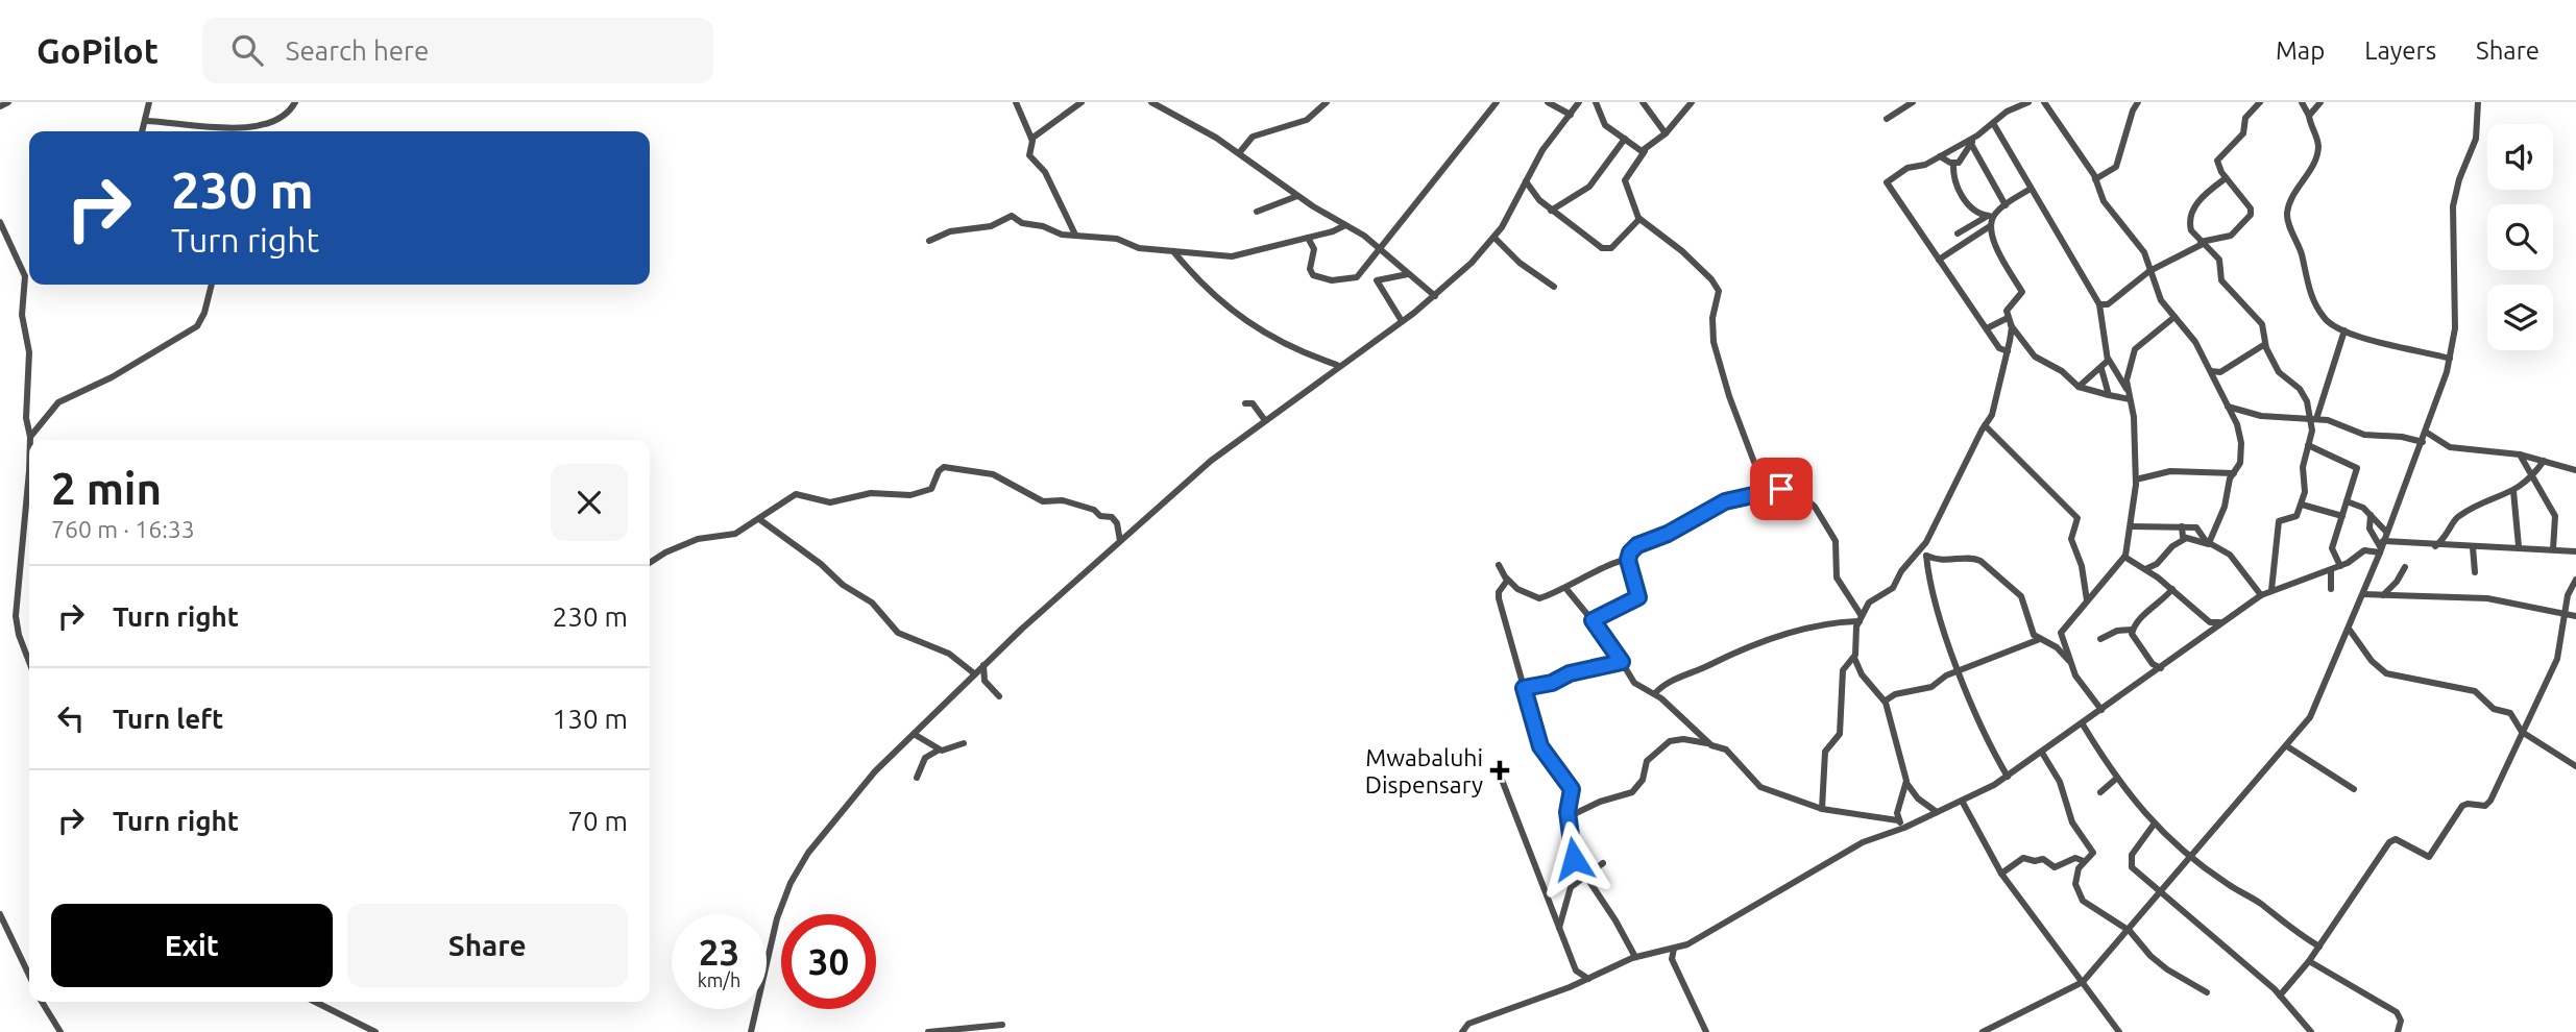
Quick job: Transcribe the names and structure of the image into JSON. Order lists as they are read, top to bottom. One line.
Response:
{"places":{"health":["Mwabaluhi Dispensary"]},"page":{"header":"GoPilot","search":"Search here","nav":["Map","Layers","Share"],"turn":["230 m","Turn right"],"heading":["2 min","760 m · 16:33"],"list":[{"name":"Turn right","value":"230 m"},{"name":"Turn left","value":"130 m"},{"name":"Turn right","value":"70 m"}],"buttons":["Exit","Share"],"speed":"23 km/h","limit":"30"}}
